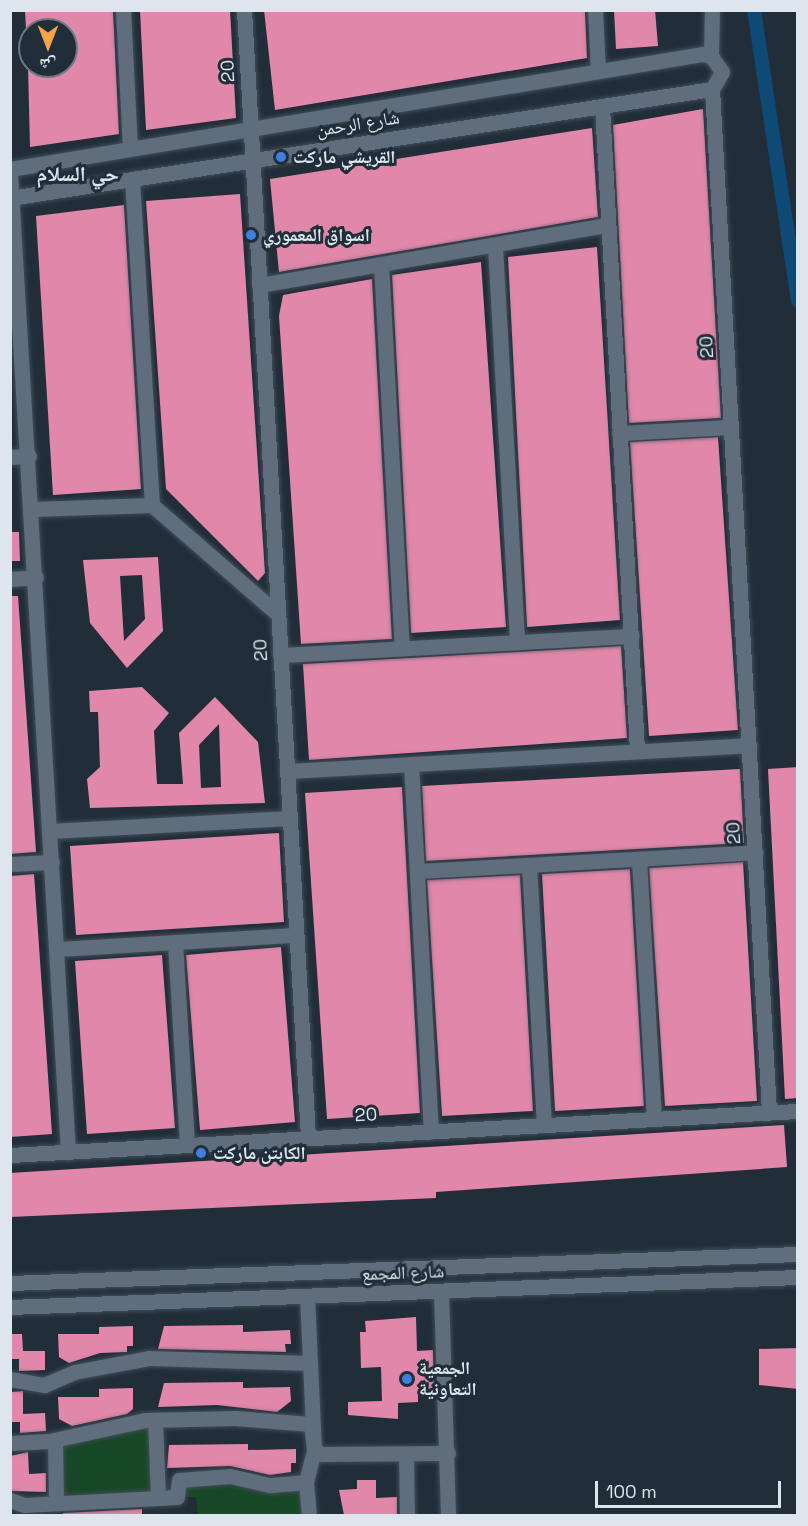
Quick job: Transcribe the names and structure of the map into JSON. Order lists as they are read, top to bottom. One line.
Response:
{"streets":{"street":["20","شارع الرحمن","شارع المجمع"]},"crossings":[["20","شارع الرحمن"]],"districts":["حي السلام"],"places":["القريشي ماركت","اسواق المعموري","الكابتن ماركت","الجمعية التعاونية"],"scale_bar":"100 m","north":"bottom"}
